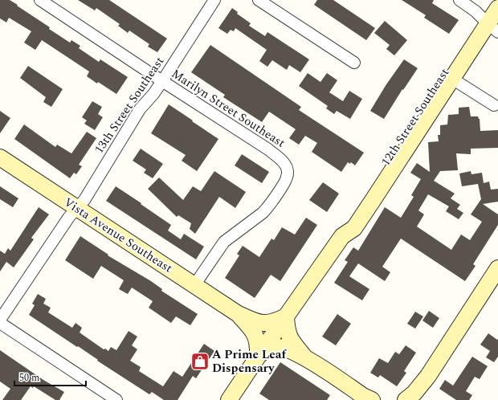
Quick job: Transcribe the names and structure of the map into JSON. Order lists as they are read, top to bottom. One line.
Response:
{"streets":{"main road":["12th Street Southeast","Vista Avenue Southeast"],"street":["13th Street Southeast","Marilyn Street Southeast"]},"crossings":[["13th Street Southeast","Marilyn Street Southeast"],["13th Street Southeast","Vista Avenue Southeast"],["Marilyn Street Southeast","Vista Avenue Southeast"]],"places":{"shop":["A Prime Leaf Dispensary"]},"scale_bar":"50 m"}
